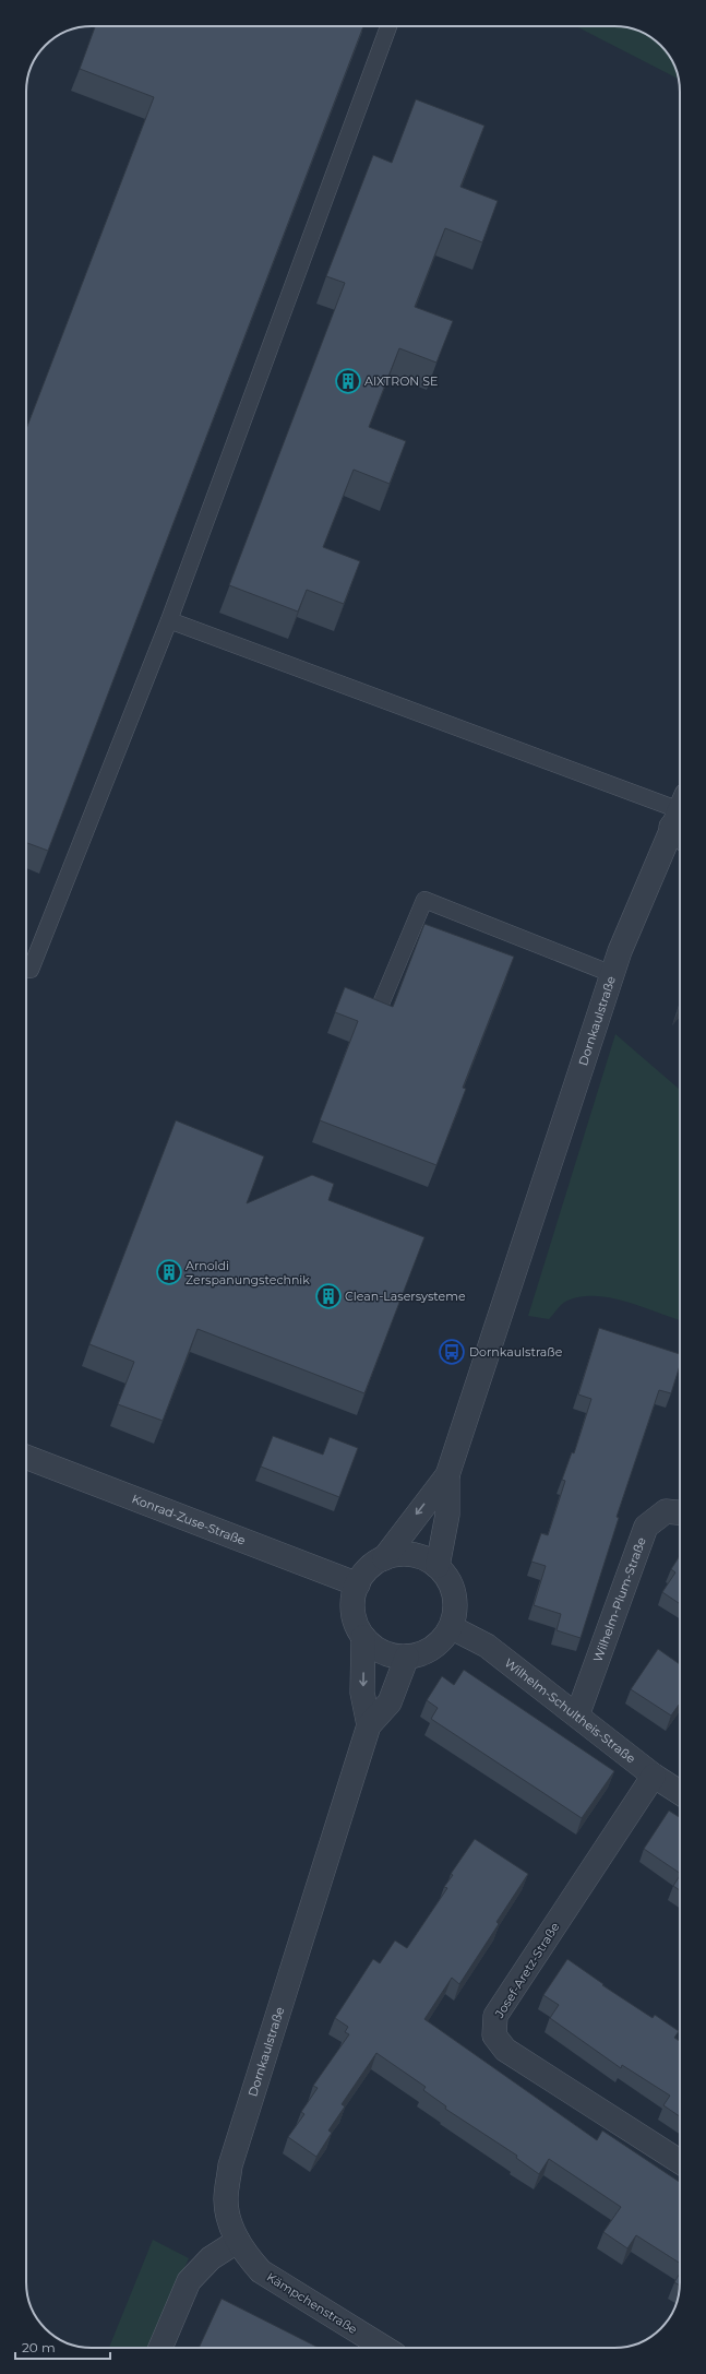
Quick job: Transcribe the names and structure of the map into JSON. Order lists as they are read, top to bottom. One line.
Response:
{"streets":{"street":["Dornkaulstraße","Konrad-Zuse-Straße","Wilhelm-Plum-Straße","Wilhelm-Schultheis-Straße","Josef-Aretz-Straße","Kämpchenstraße"]},"crossings":[["Dornkaulstraße","Konrad-Zuse-Straße"],["Dornkaulstraße","Wilhelm-Schultheis-Straße"],["Dornkaulstraße","Kämpchenstraße"],["Konrad-Zuse-Straße","Wilhelm-Schultheis-Straße"],["Wilhelm-Plum-Straße","Wilhelm-Schultheis-Straße"],["Wilhelm-Schultheis-Straße","Josef-Aretz-Straße"]],"places":{"building":["AIXTRON SE","Arnoldi Zerspanungstechnik","Clean-Lasersysteme"],"bus stop":["Dornkaulstraße"]},"scale_bar":"20 m"}
